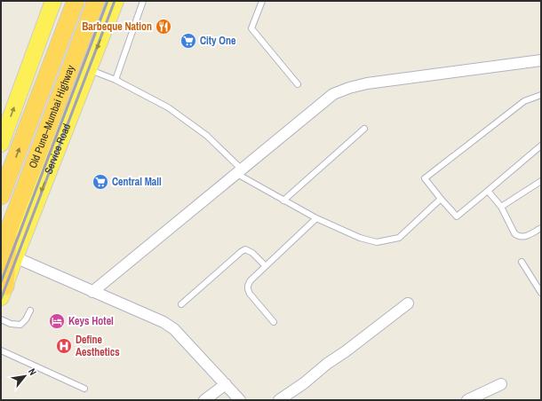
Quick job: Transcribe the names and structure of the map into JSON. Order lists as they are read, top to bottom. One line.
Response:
{"streets":{"highway":["Old Pune–Mumbai Highway"],"main road":["Service Road"]},"crossings":[["Old Pune–Mumbai Highway","Service Road"]],"places":{"restaurant":["Barbeque Nation"],"supermarket":["City One","Central Mall"],"hotel":["Keys Hotel"],"hospital":["Define Aesthetics"]},"north":"top right"}
